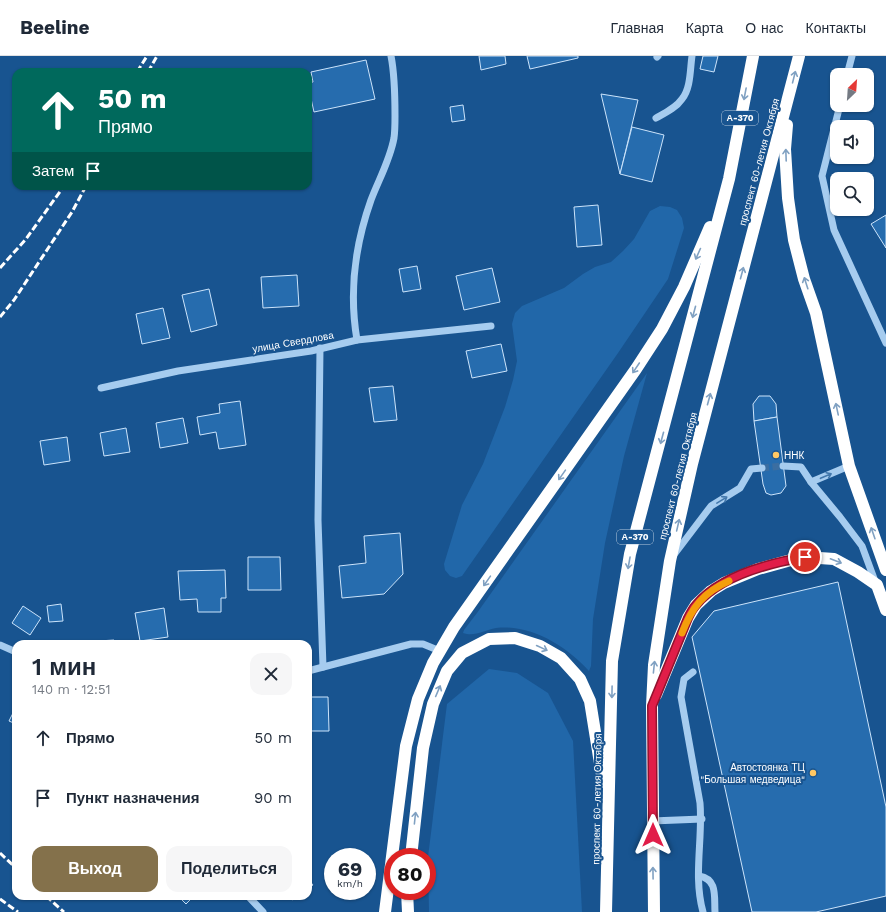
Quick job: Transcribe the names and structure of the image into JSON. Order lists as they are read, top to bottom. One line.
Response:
{"streets":{"highway":["А-370","проспект 60-летия Октября"],"street":["улица Свердлова"]},"places":["ННК","Автостоянка ТЦ \"Большая медведица\""],"north":"top right","page":{"header":"Beeline","nav":["Главная","Карта","О нас","Контакты"],"turn":["50 m","Прямо"],"then":"Затем","heading":["1 мин","140 m · 12:51"],"list":[{"name":"Прямо","value":"50 m"},{"name":"Пункт назначения","value":"90 m"}],"buttons":["Выход","Поделиться"],"speed":"69 km/h","limit":"80"}}
